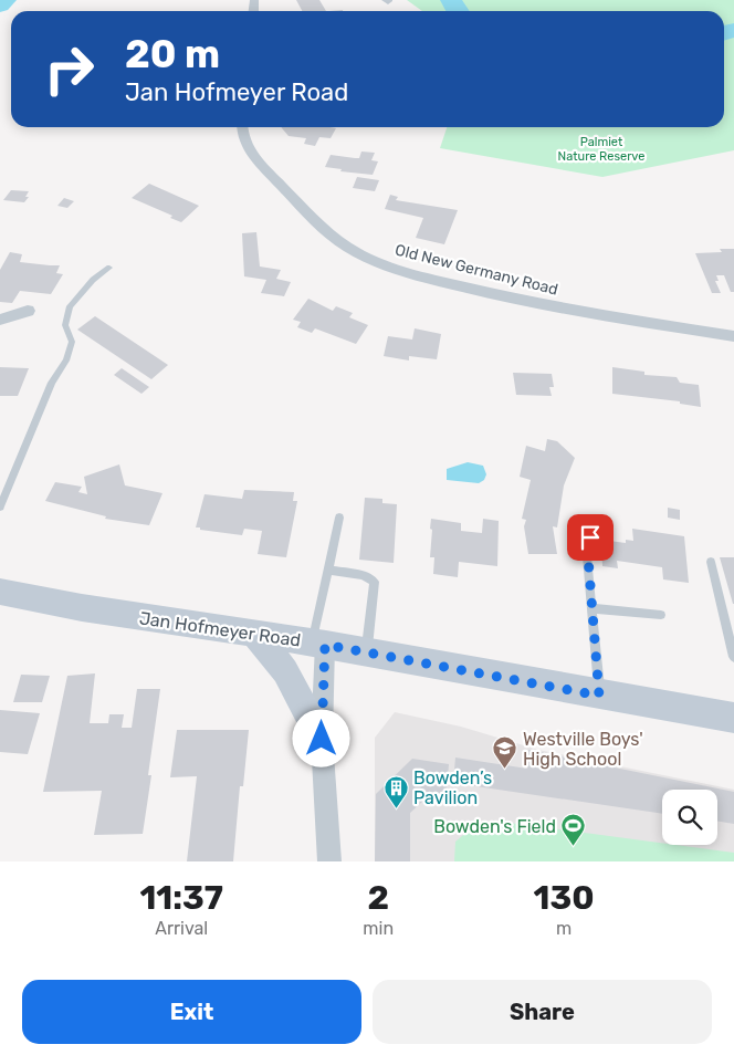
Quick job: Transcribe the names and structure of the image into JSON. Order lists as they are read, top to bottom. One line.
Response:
{"streets":{"street":["Old New Germany Road","Jan Hofmeyer Road"]},"parks":["Palmiet Nature Reserve"],"places":{"school or university":["Westville Boys' High School"],"building":["Bowden’s Pavilion"],"sports":["Bowden's Field"]},"page":{"turn":["20 m","Jan Hofmeyer Road"],"eta":["11:37","Arrival","2","min","130","m"],"buttons":["Exit","Share"]}}
